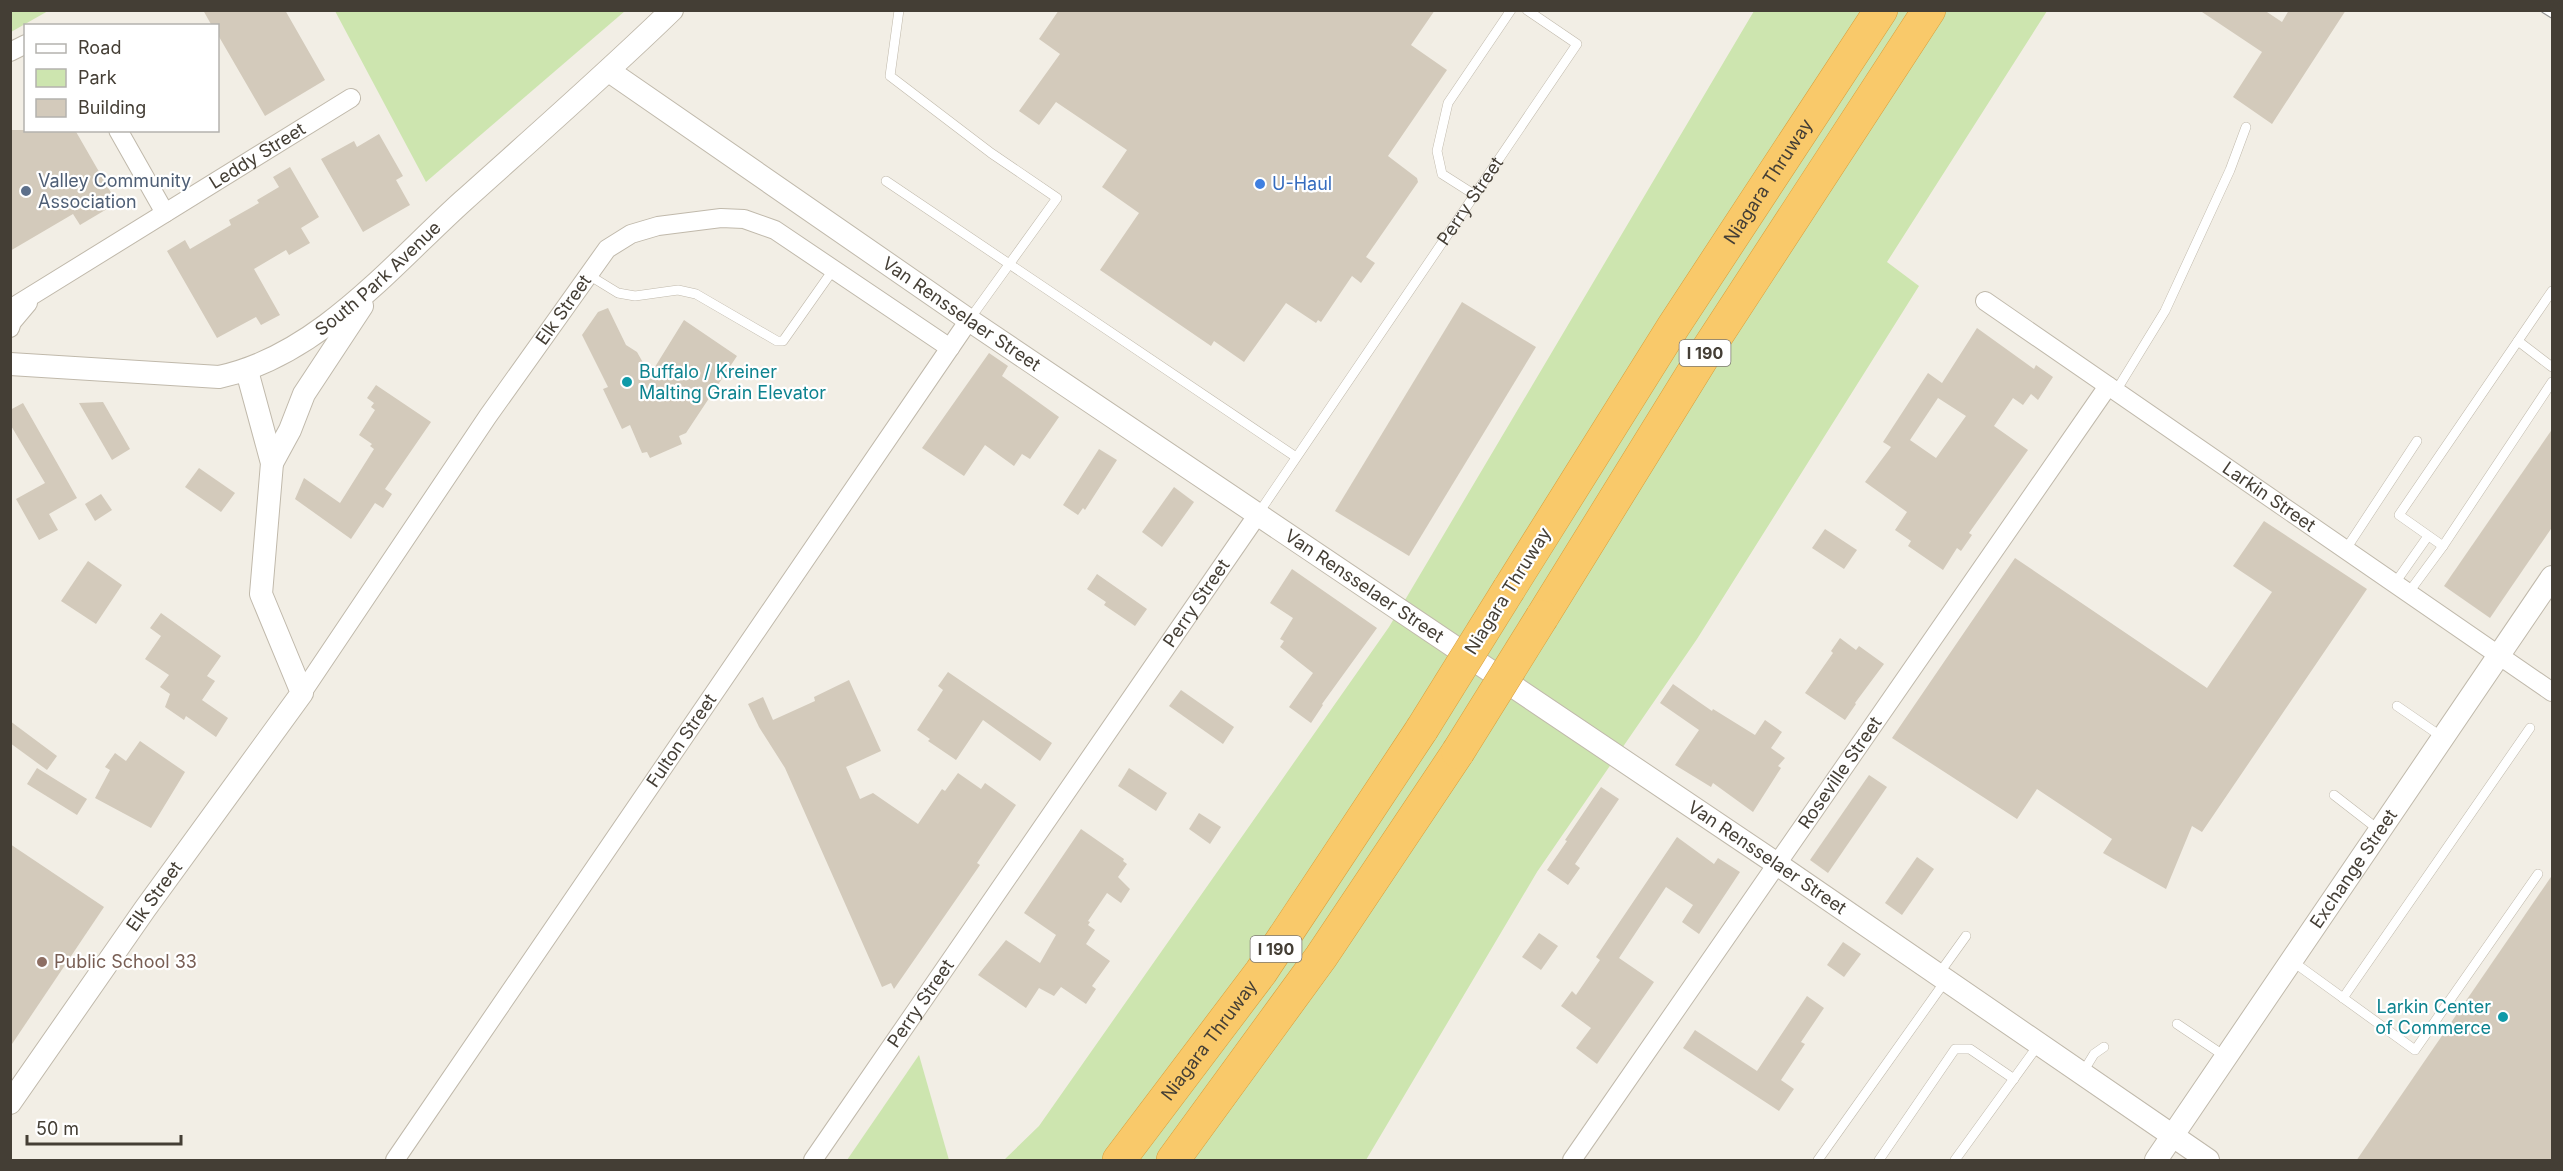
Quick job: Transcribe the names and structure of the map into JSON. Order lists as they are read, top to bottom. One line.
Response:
{"streets":{"highway":["Niagara Thruway","I 190"],"street":["Leddy Street","Perry Street","South Park Avenue","Elk Street","Van Rensselaer Street","Larkin Street","Fulton Street","Roseville Street","Exchange Street"]},"crossings":[["Perry Street","Van Rensselaer Street"],["South Park Avenue","Van Rensselaer Street"],["Elk Street","Fulton Street"],["Van Rensselaer Street","Fulton Street"],["Van Rensselaer Street","Roseville Street"],["Van Rensselaer Street","Exchange Street"],["Larkin Street","Roseville Street"],["Larkin Street","Exchange Street"]],"places":["U-Haul","Valley Community Association","Buffalo / Kreiner Malting Grain Elevator","Public School 33","Larkin Center of Commerce"],"legend":["Road","Park","Building"],"scale_bar":"50 m"}
